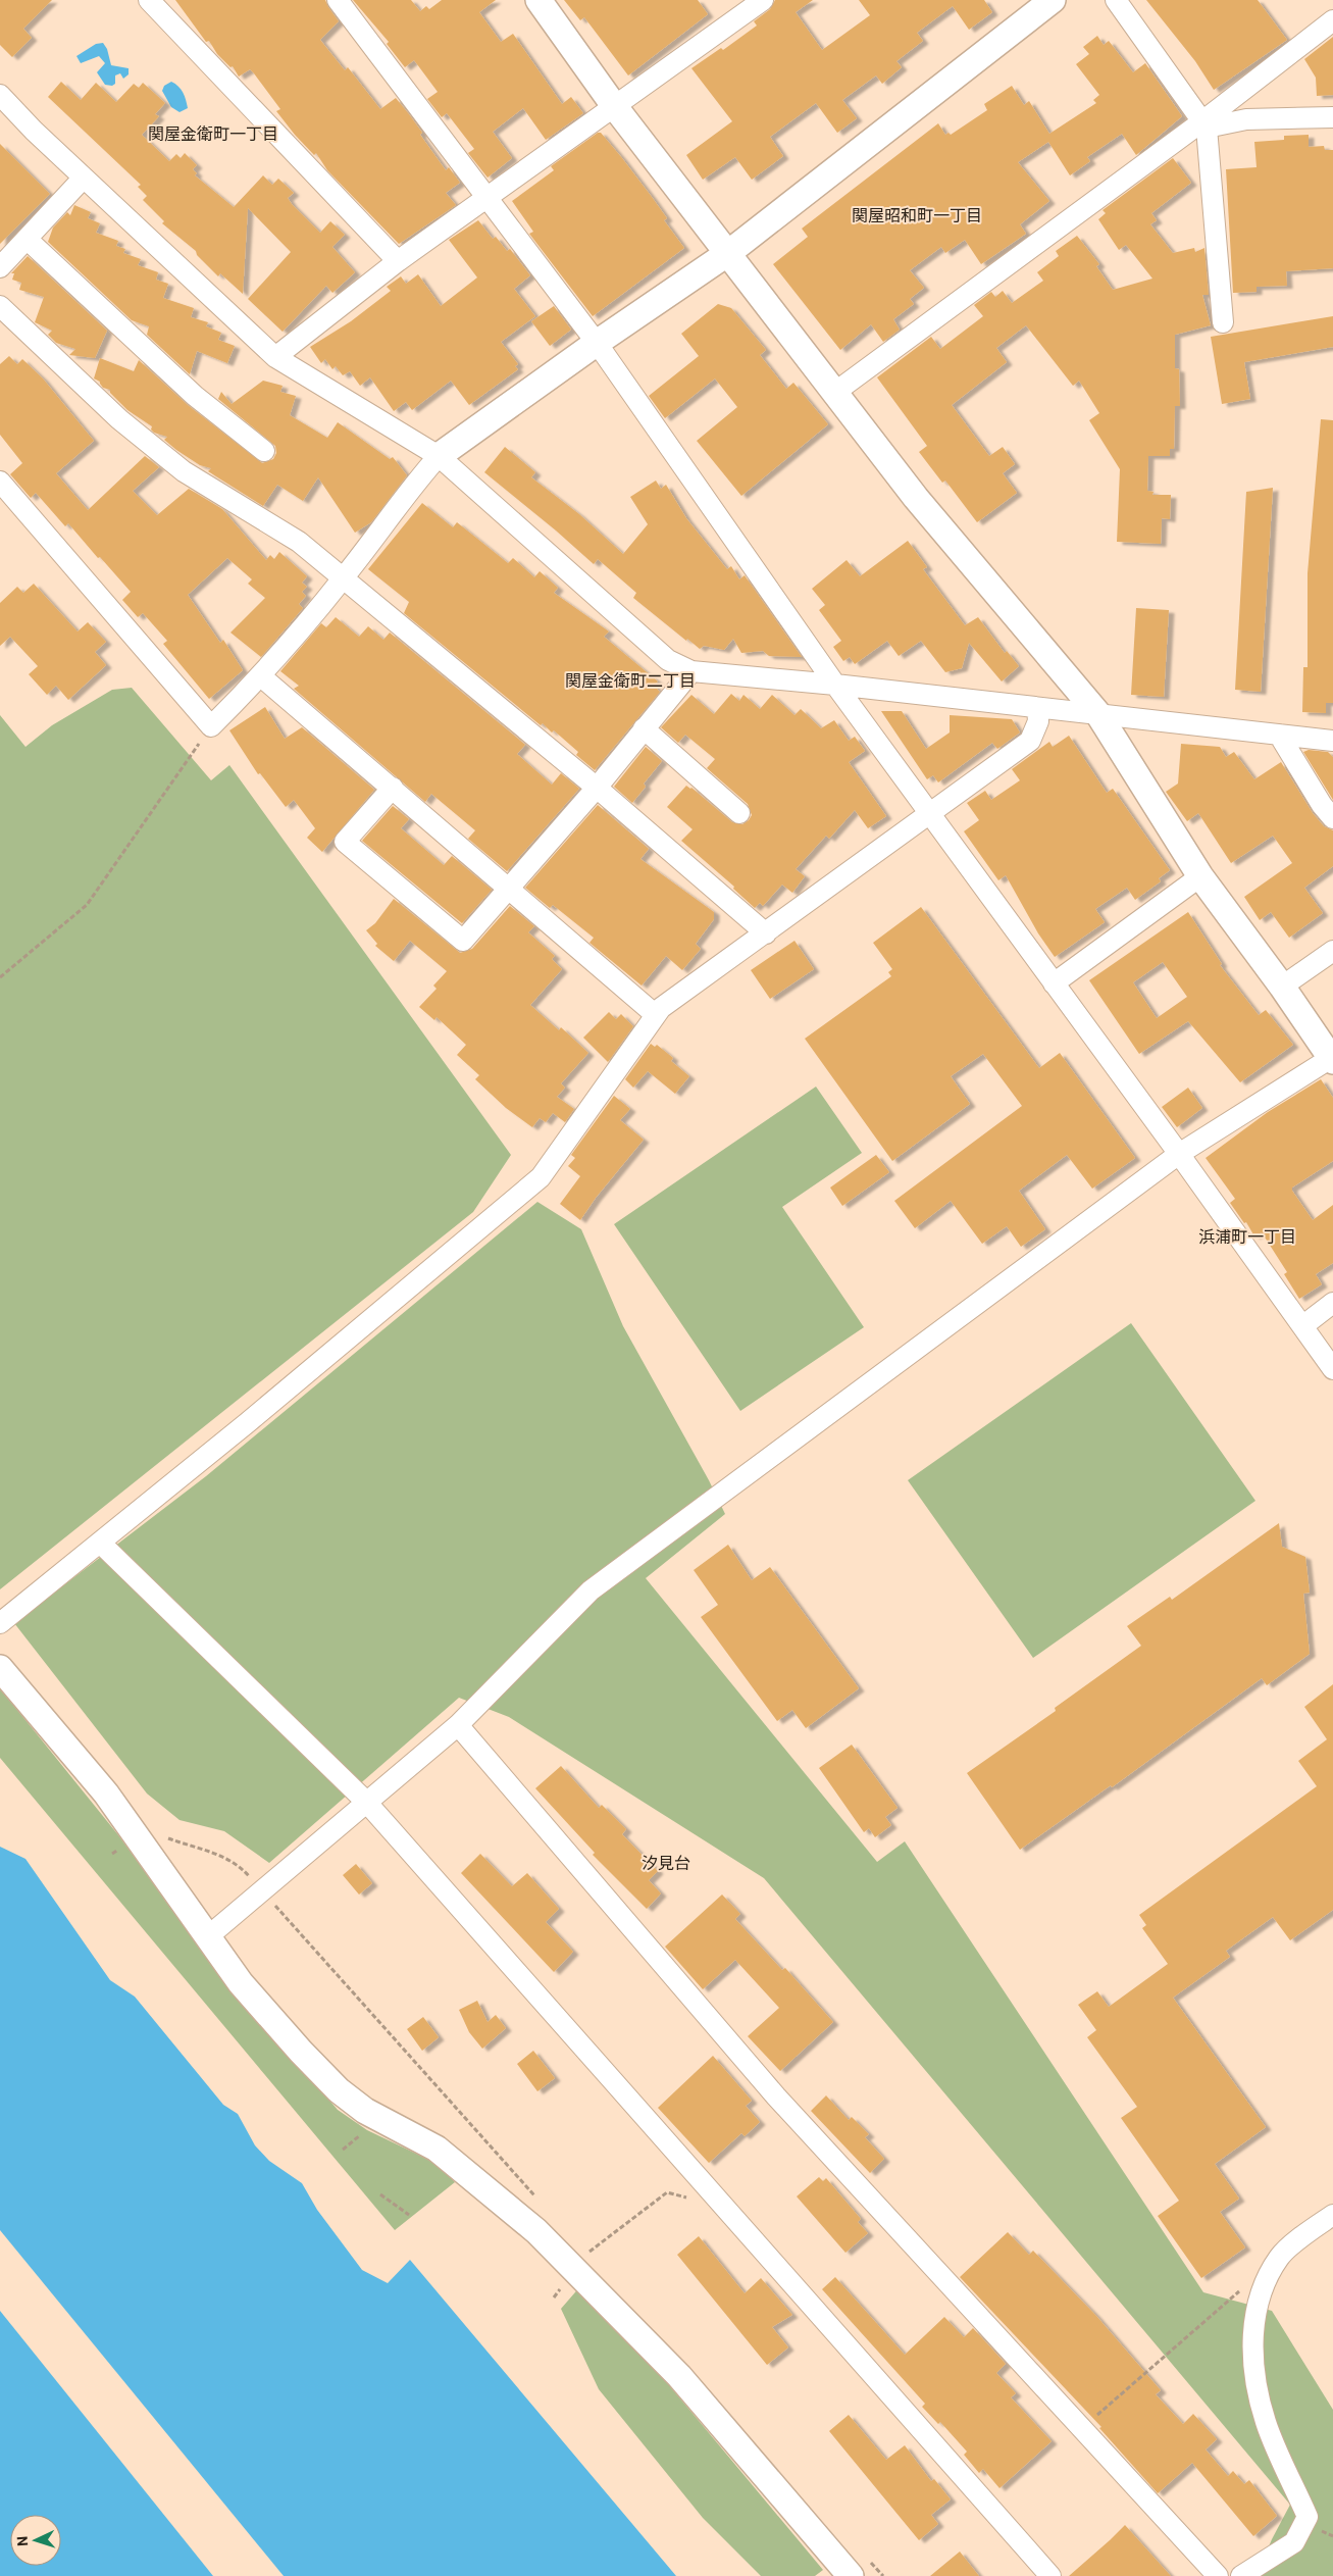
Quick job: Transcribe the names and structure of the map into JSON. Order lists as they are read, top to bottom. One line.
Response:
{"districts":["関屋金衛町一丁目","関屋昭和町一丁目","関屋金衛町二丁目","浜浦町一丁目","汐見台"],"north":"left"}
